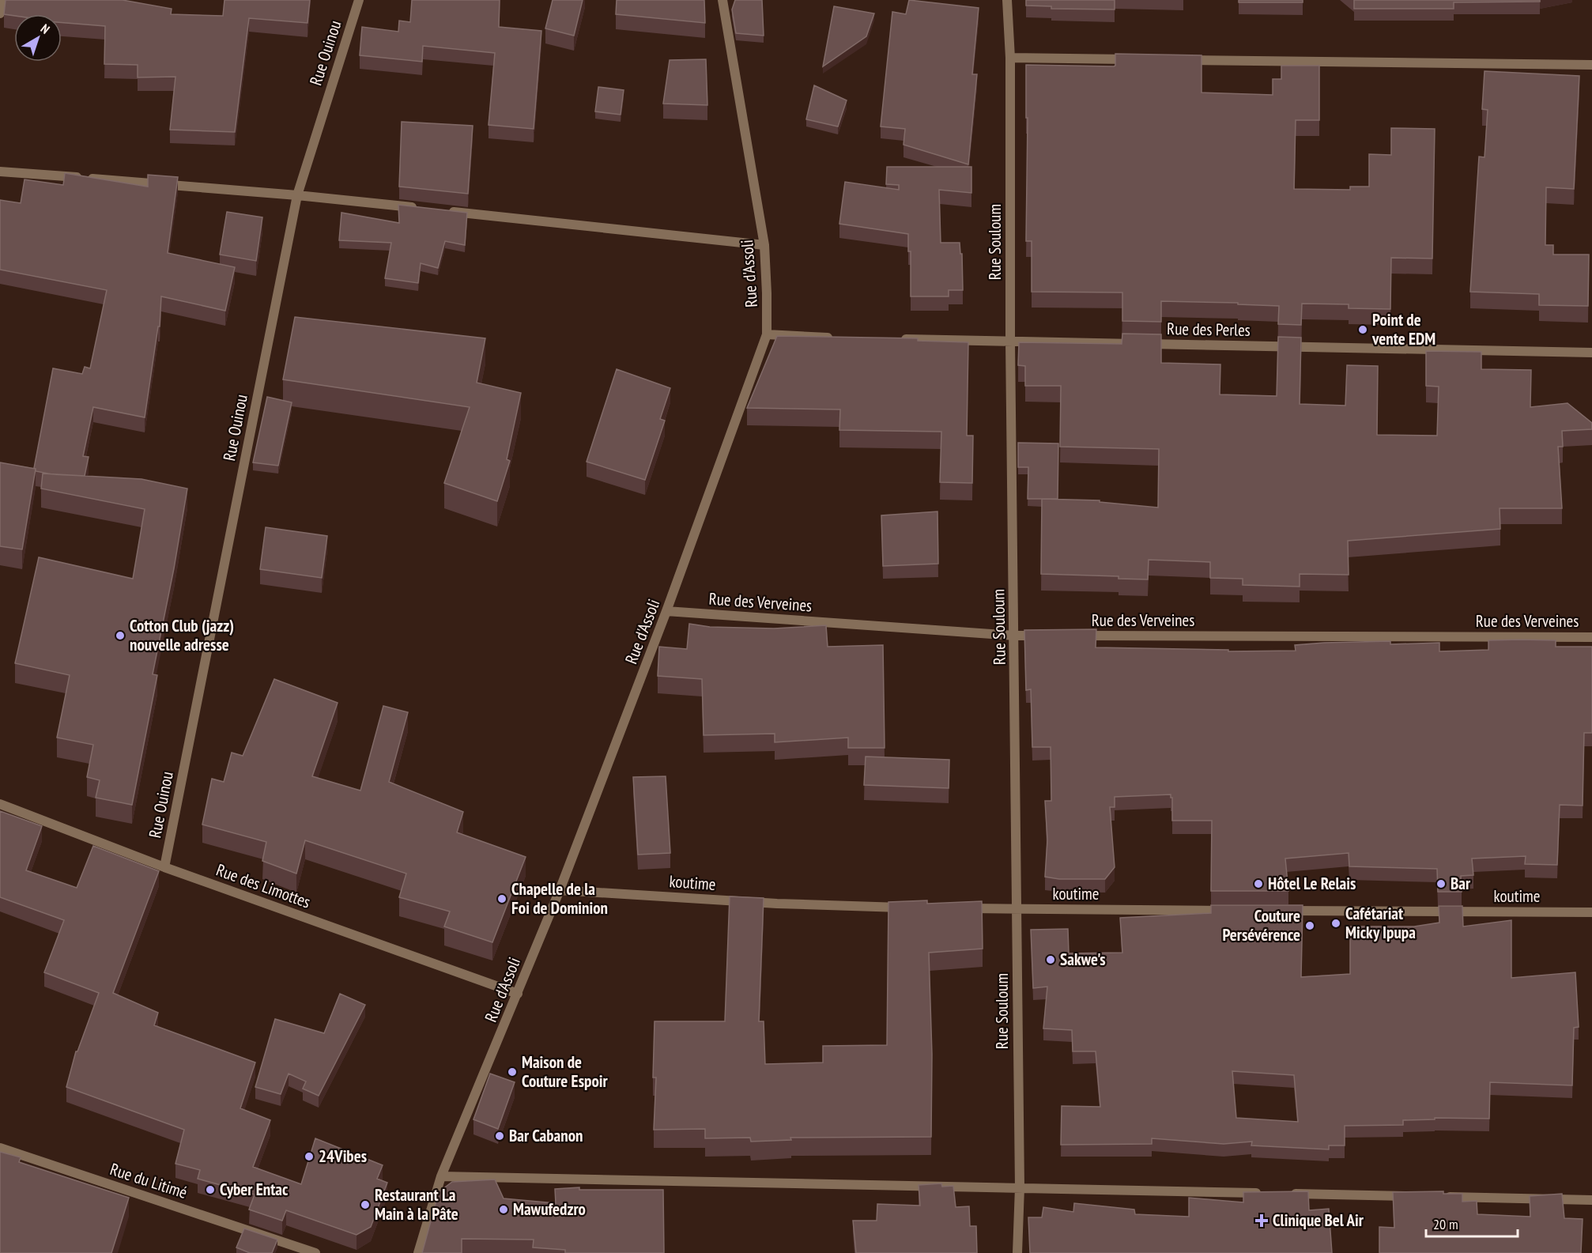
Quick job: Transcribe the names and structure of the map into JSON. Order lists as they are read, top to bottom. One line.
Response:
{"streets":{"street":["Rue Ouinou","Rue Souloum","Rue d'Assoli","Rue des Perles","Rue des Verveines","koutime","Rue des Limottes","Rue du Litimé"]},"crossings":[["Rue Ouinou","Rue des Limottes"],["Rue Souloum","Rue des Perles"],["Rue Souloum","Rue des Verveines"],["Rue Souloum","koutime"],["Rue d'Assoli","Rue des Verveines"],["Rue d'Assoli","koutime"],["Rue d'Assoli","Rue des Limottes"]],"places":{"other":["Point de vente EDM","Cotton Club (jazz) nouvelle adresse","Hôtel Le Relais","Bar","Chapelle de la Foi de Dominion","Cafétariat Micky Ipupa","Couture Persévérence","Sakwe's","Maison de Couture Espoir","Bar Cabanon","24Vibes","Cyber Entac","Restaurant La Main à la Pâte","Mawufedzro"],"health":["Clinique Bel Air"]},"scale_bar":"20 m","north":"top right"}
